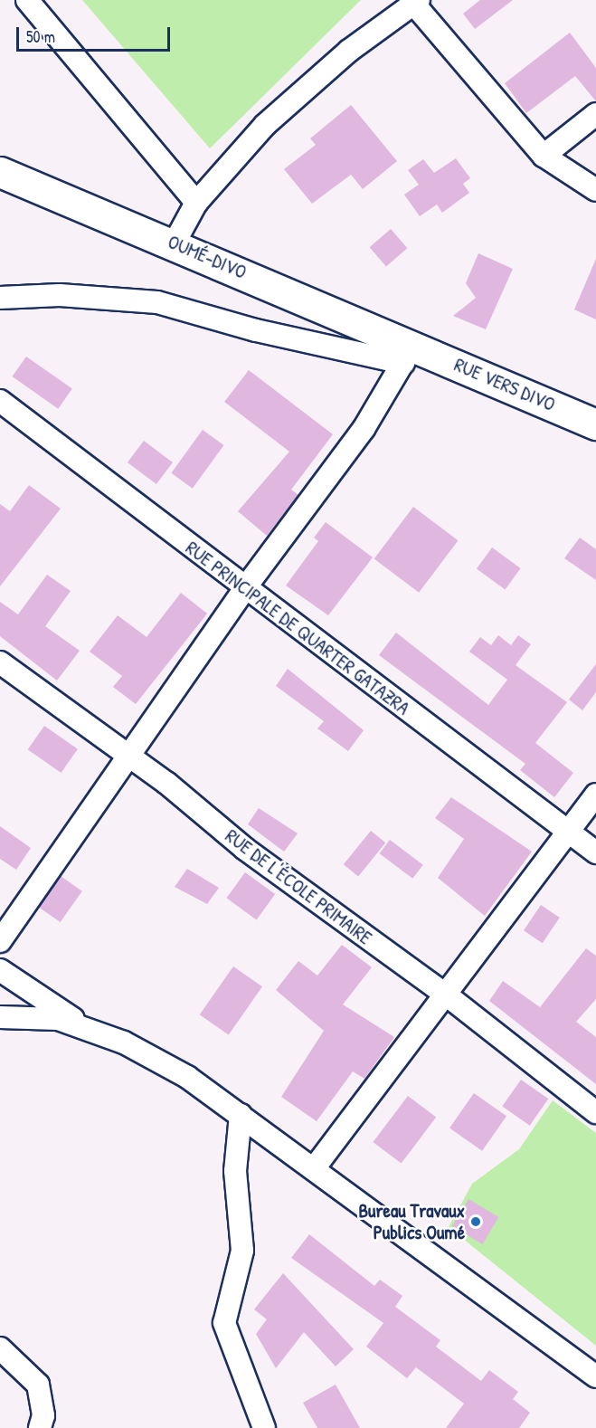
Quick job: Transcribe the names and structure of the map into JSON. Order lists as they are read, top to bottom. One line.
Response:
{"streets":{"main road":["OUMÉ-DIVO","RUE VERS DIVO"],"street":["RUE PRINCIPALE DE QUARTER GATAZRA","RUE DE L'ÉCOLE PRIMAIRE"]},"crossings":[["OUMÉ-DIVO","RUE VERS DIVO"]],"places":["Bureau Travaux Publics Oumé"],"scale_bar":"50 m"}
